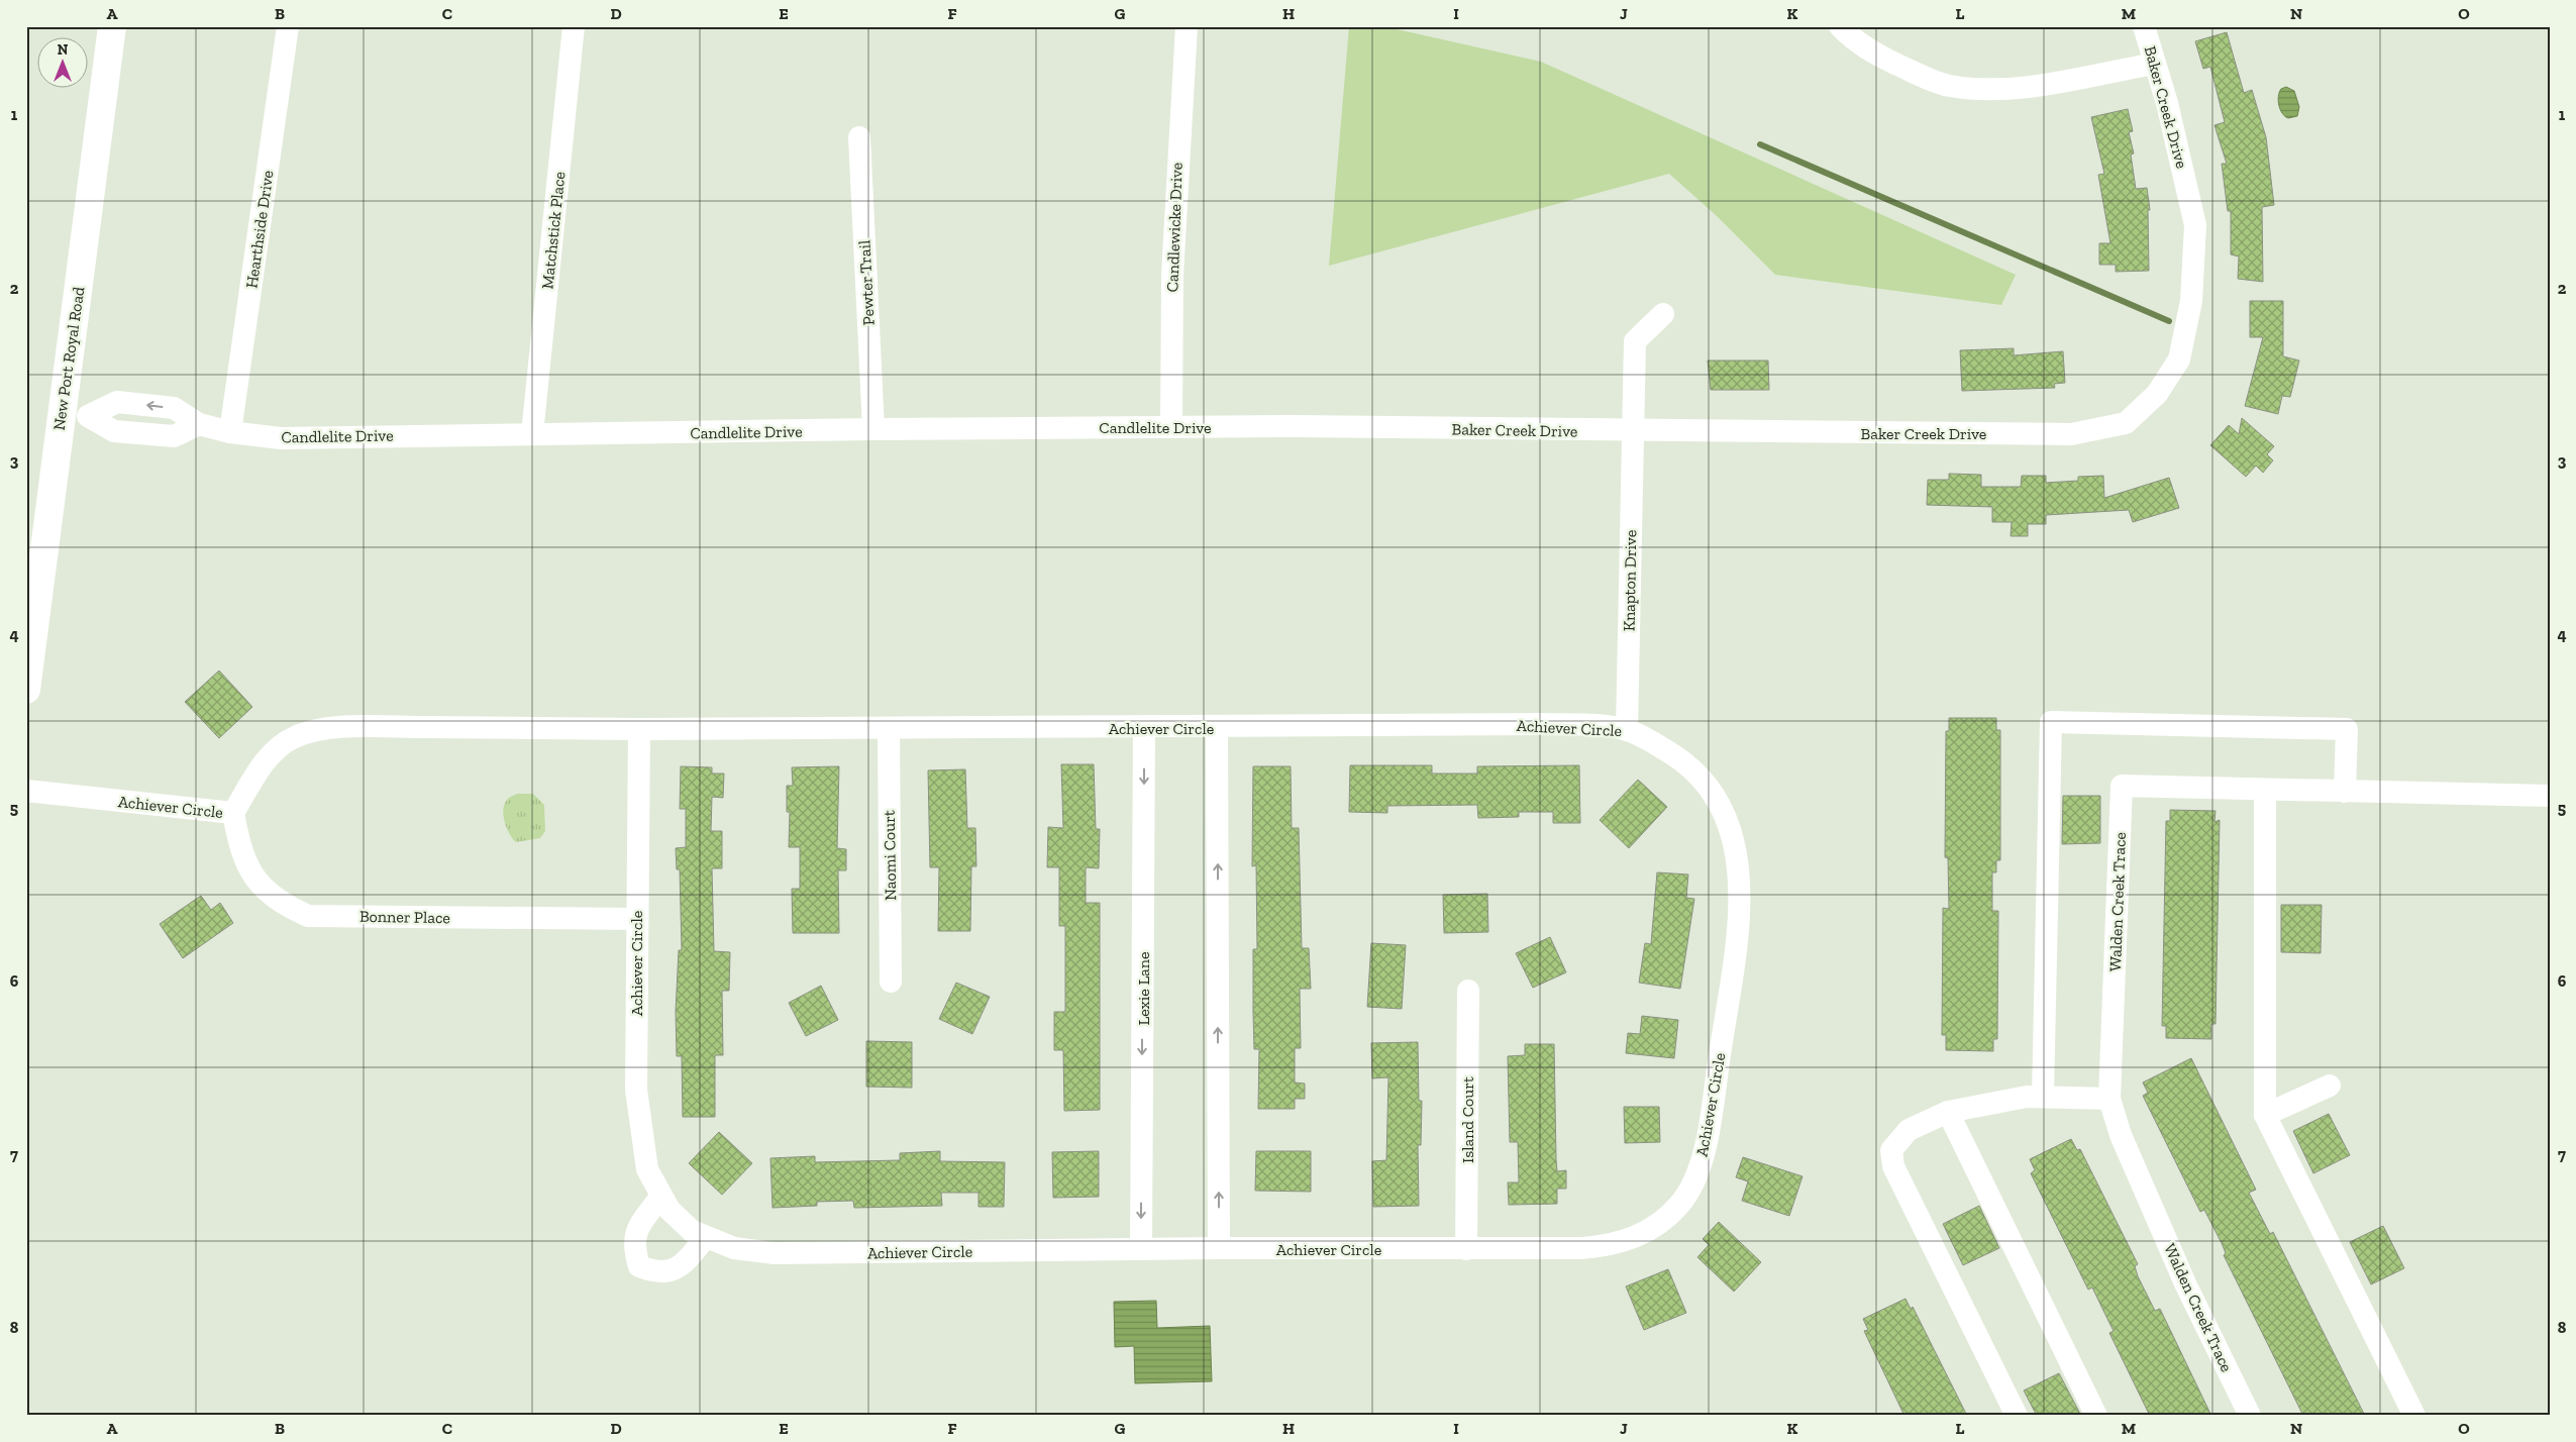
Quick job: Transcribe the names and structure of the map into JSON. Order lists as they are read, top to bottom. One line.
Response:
{"streets":{"main road":["New Port Royal Road"],"street":["Baker Creek Drive","Candlewicke Drive","Hearthside Drive","Matchstick Place","Pewter Trail","Candlelite Drive","Knapton Drive","Achiever Circle","Naomi Court","Walden Creek Trace","Bonner Place","Lexie Lane","Island Court"]},"crossings":[["Baker Creek Drive","Candlelite Drive"],["Baker Creek Drive","Knapton Drive"],["Candlewicke Drive","Candlelite Drive"],["Hearthside Drive","Candlelite Drive"],["Matchstick Place","Candlelite Drive"],["Pewter Trail","Candlelite Drive"],["New Port Royal Road","Candlelite Drive"],["Knapton Drive","Achiever Circle"],["Achiever Circle","Naomi Court"],["Achiever Circle","Bonner Place"],["Achiever Circle","Lexie Lane"],["Achiever Circle","Island Court"]],"north":"top","grid":{"columns":["A","B","C","D","E","F","G","H","I","J","K","L","M","N","O"],"rows":["1","2","3","4","5","6","7","8"]}}
